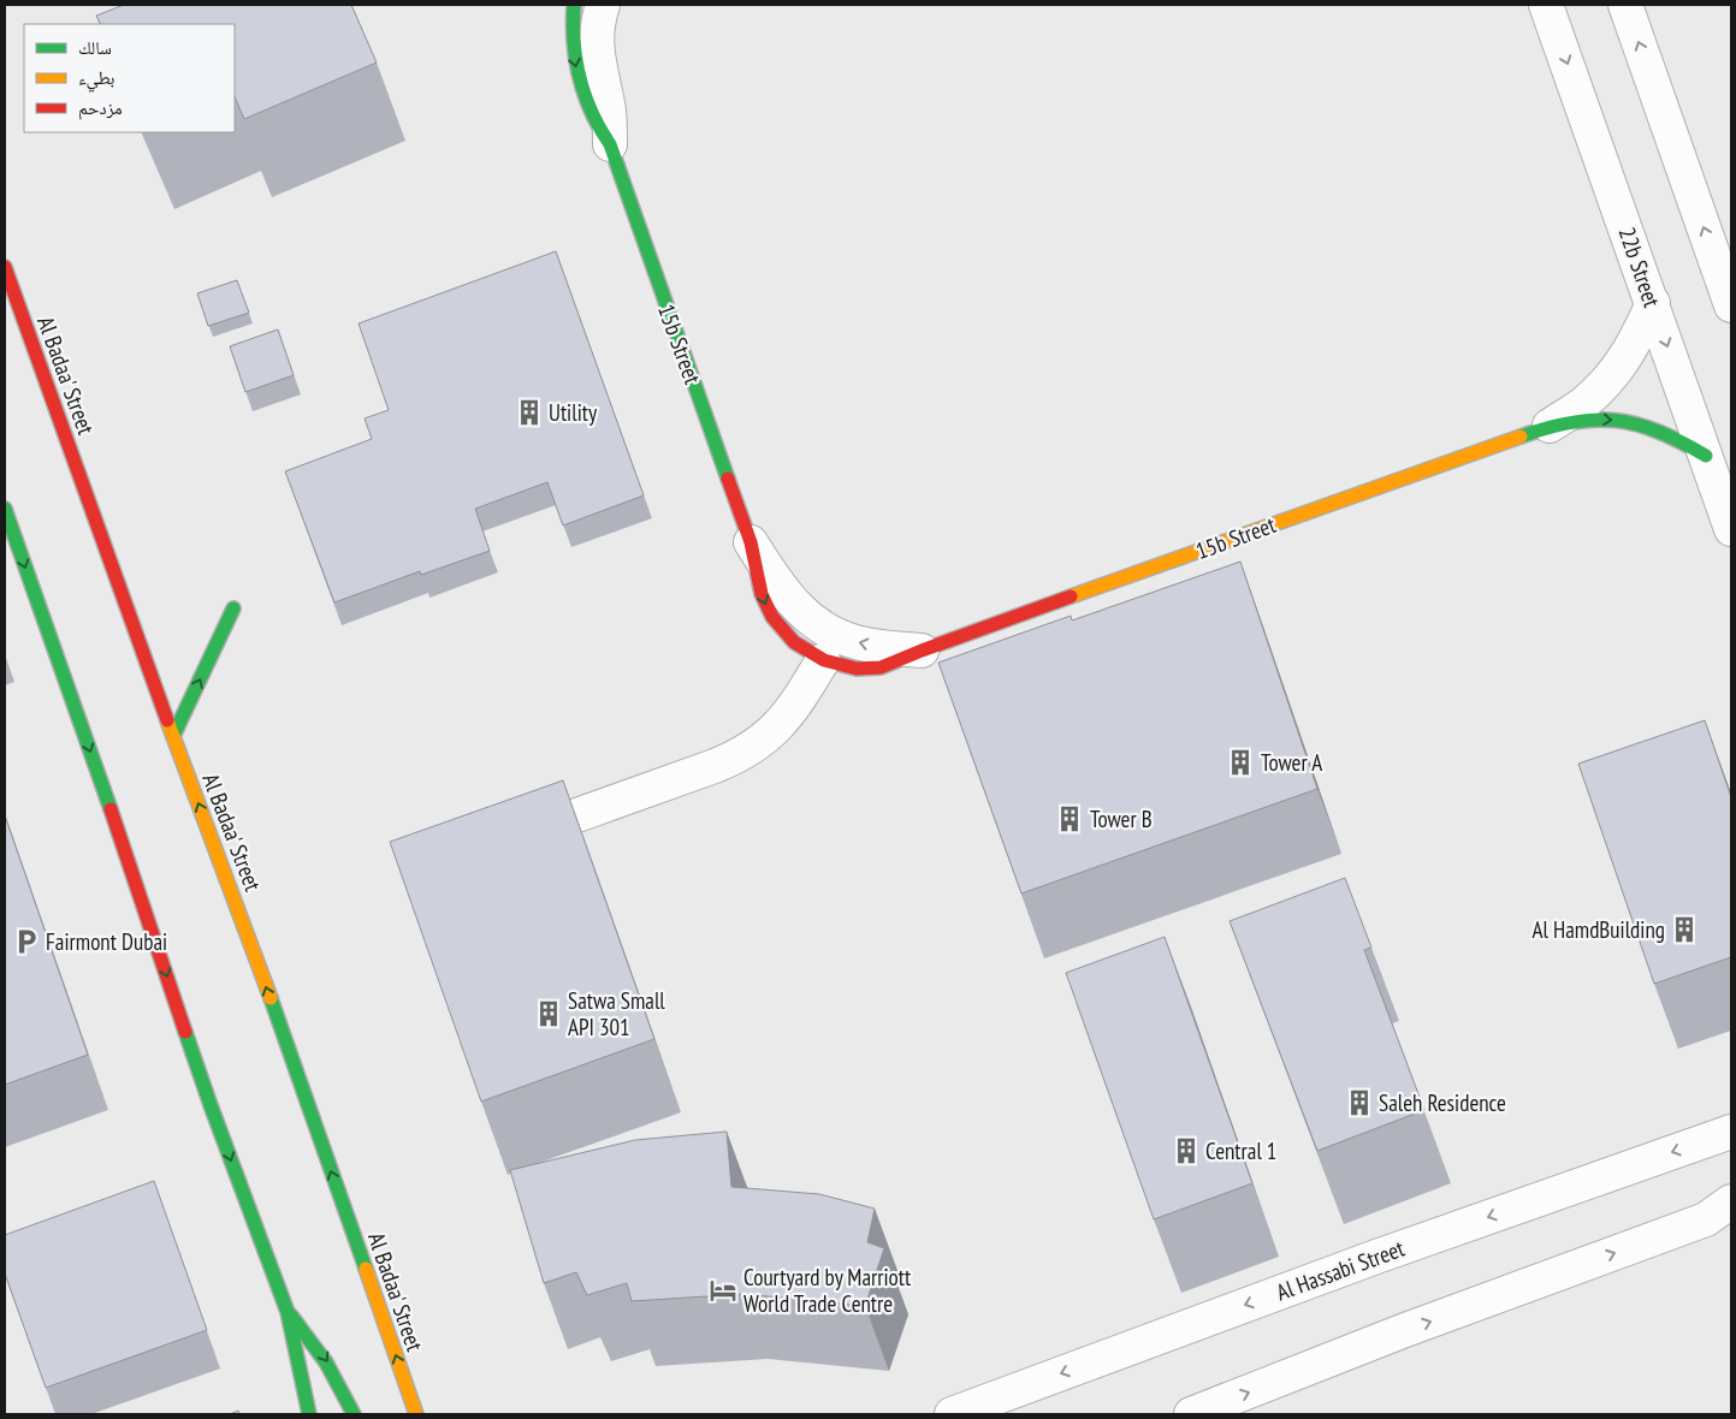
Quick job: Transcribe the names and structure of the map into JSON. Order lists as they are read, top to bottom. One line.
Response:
{"streets":{"main road":["15b Street","Al Badaa' Street"],"street":["22b Street","Al Hassabi Street"]},"crossings":[["22b Street","15b Street"]],"places":{"building":["Utility","Tower A","Tower B","Al HamdBuilding","Satwa Small API 301","Saleh Residence","Central 1"],"parking":["Fairmont Dubai"],"hotel":["Courtyard by Marriott World Trade Centre"]},"legend":["سالك","بطيء","مزدحم"]}
